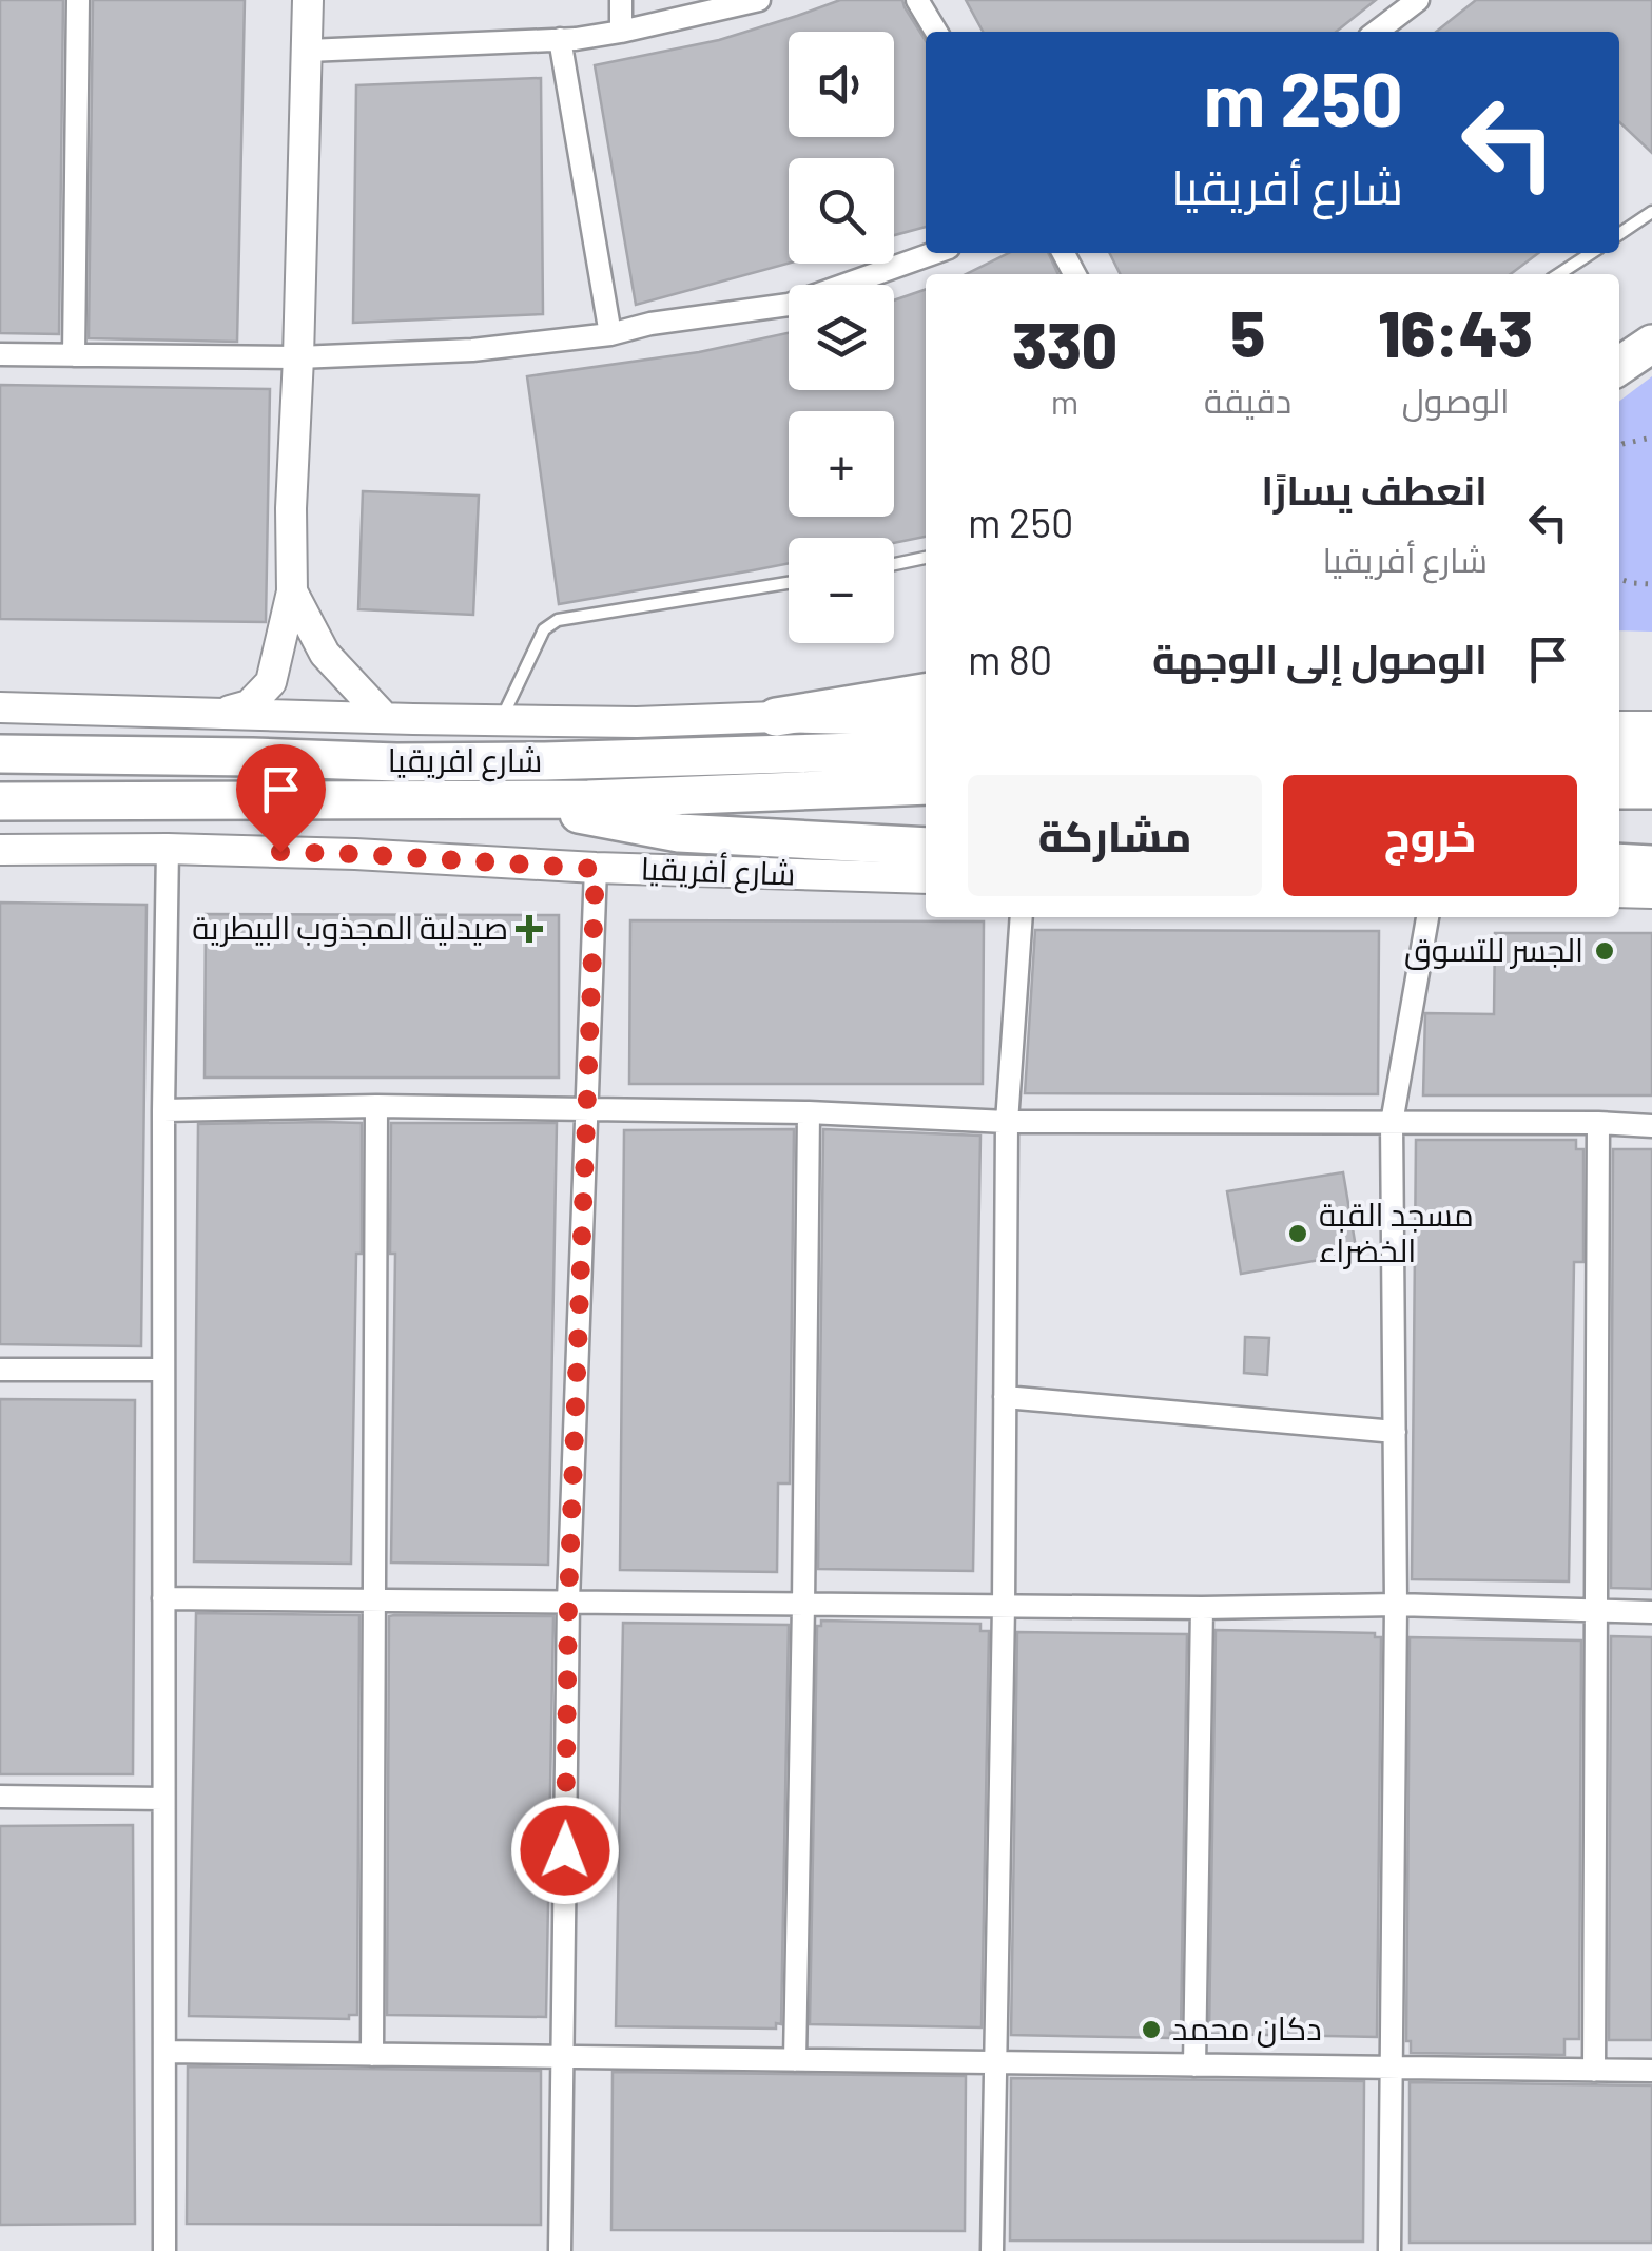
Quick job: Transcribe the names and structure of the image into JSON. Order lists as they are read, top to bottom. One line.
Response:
{"streets":{"highway":["شارع افريقيا"],"street":["شارع أفريقيا"]},"places":{"health":["صيدلية المجذوب البيطرية"],"other":["الجسر للتسوق","مسجد القبة الخضراء","دكان محمد"]},"page":{"map_buttons":["+","−"],"turn":["250 m","شارع أفريقيا"],"eta":["16:43","الوصول","5","دقيقة","330","m"],"list":[{"name":"انعطف يسارًا","note":"شارع أفريقيا","value":"250 m"},{"name":"الوصول إلى الوجهة","value":"80 m"}],"buttons":["خروج","مشاركة"]}}
